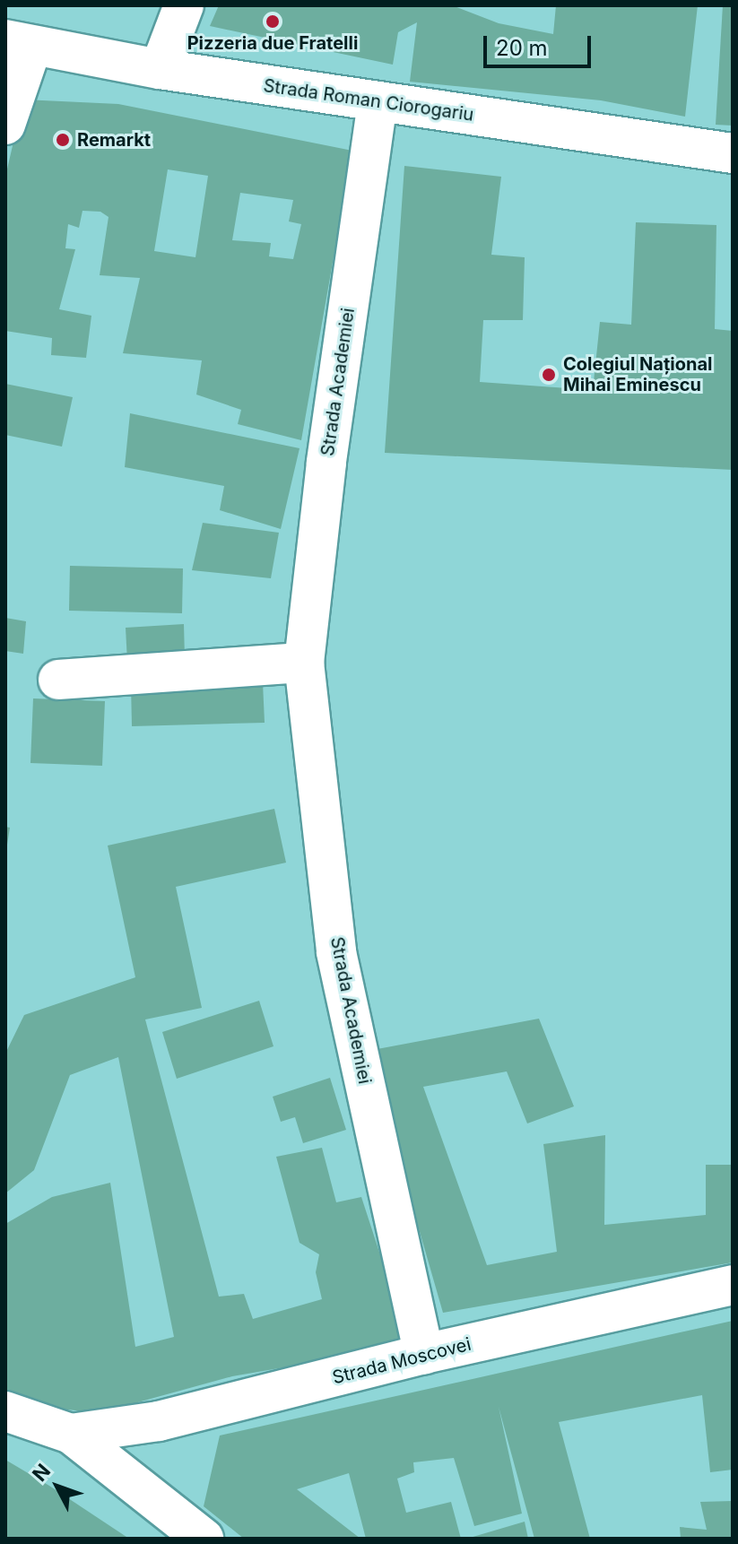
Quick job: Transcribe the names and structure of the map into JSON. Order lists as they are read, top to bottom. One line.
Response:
{"streets":{"street":["Strada Roman Ciorogariu","Strada Academiei","Strada Moscovei"]},"crossings":[["Strada Roman Ciorogariu","Strada Academiei"],["Strada Academiei","Strada Moscovei"]],"places":["Pizzeria due Fratelli","Remarkt","Colegiul Național Mihai Eminescu"],"scale_bar":"20 m","north":"top left"}
